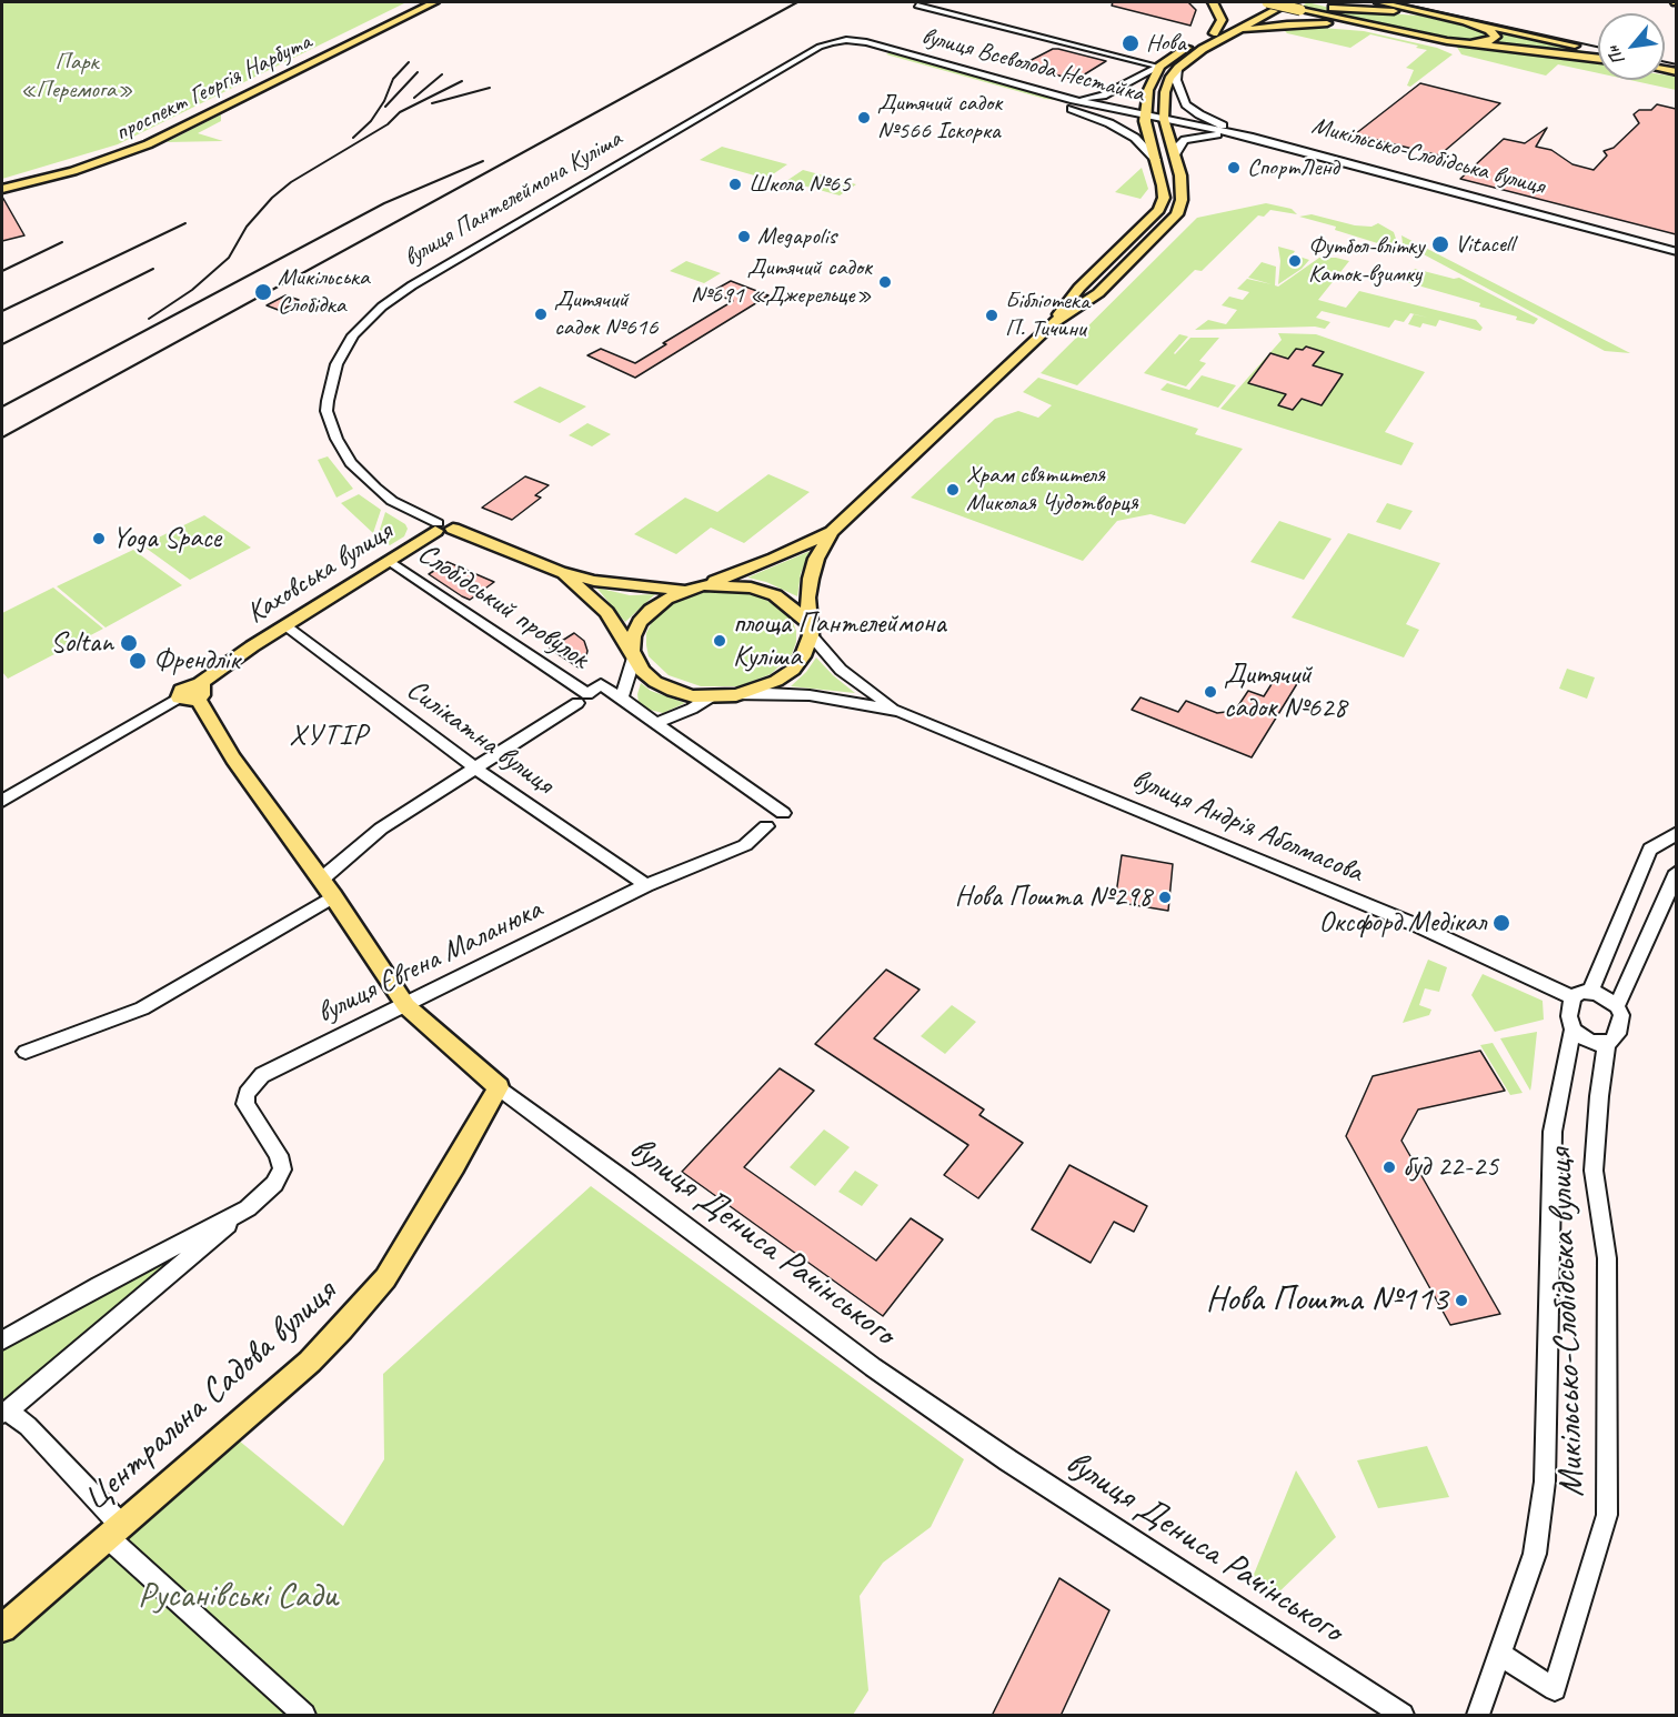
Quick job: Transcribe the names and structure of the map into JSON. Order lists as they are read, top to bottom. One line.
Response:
{"streets":{"main road":["проспект Георгія Нарбута","Каховська вулиця","вулиця Дениса Рачінського","Центральна Садова вулиця"],"street":["вулиця Всеволода Нестайка","Микільсько-Слобідська вулиця","вулиця Пантелеймона Куліша","Слобідський провулок","Силікатна вулиця","вулиця Андрія Аболмасова","вулиця Євгена Маланюка"]},"crossings":[["вулиця Всеволода Нестайка","Микільсько-Слобідська вулиця"],["вулиця Всеволода Нестайка","вулиця Пантелеймона Куліша"],["Микільсько-Слобідська вулиця","вулиця Андрія Аболмасова"],["вулиця Пантелеймона Куліша","Каховська вулиця"],["Каховська вулиця","Слобідський провулок"],["Каховська вулиця","Силікатна вулиця"],["Каховська вулиця","вулиця Дениса Рачінського"],["Силікатна вулиця","вулиця Євгена Маланюка"],["вулиця Євгена Маланюка","вулиця Дениса Рачінського"],["вулиця Євгена Маланюка","Центральна Садова вулиця"],["вулиця Дениса Рачінського","Центральна Садова вулиця"]],"districts":["ХУТІР"],"parks":["Парк «Перемога»","Русанівські Сади"],"places":["Нова","Дитячий садок №566 Іскорка","СпортЛенд","Школа №65","Megapolis","Vitacell","Футбол-влітку Каток-взимку","Дитячий садок №691 «Джерельце»","Микільська Слобідка","Дитячий садок №616","Бібліотека П. Тичини","Храм святителя Миколая Чудотворця","Yoga Space","площа Пантелеймона Куліша","Soltan","Френдлік","Дитячий садок №628","Нова Пошта №298","Оксфорд Медікал","буд 22-25","Нова Пошта №113"],"north":"bottom left"}
